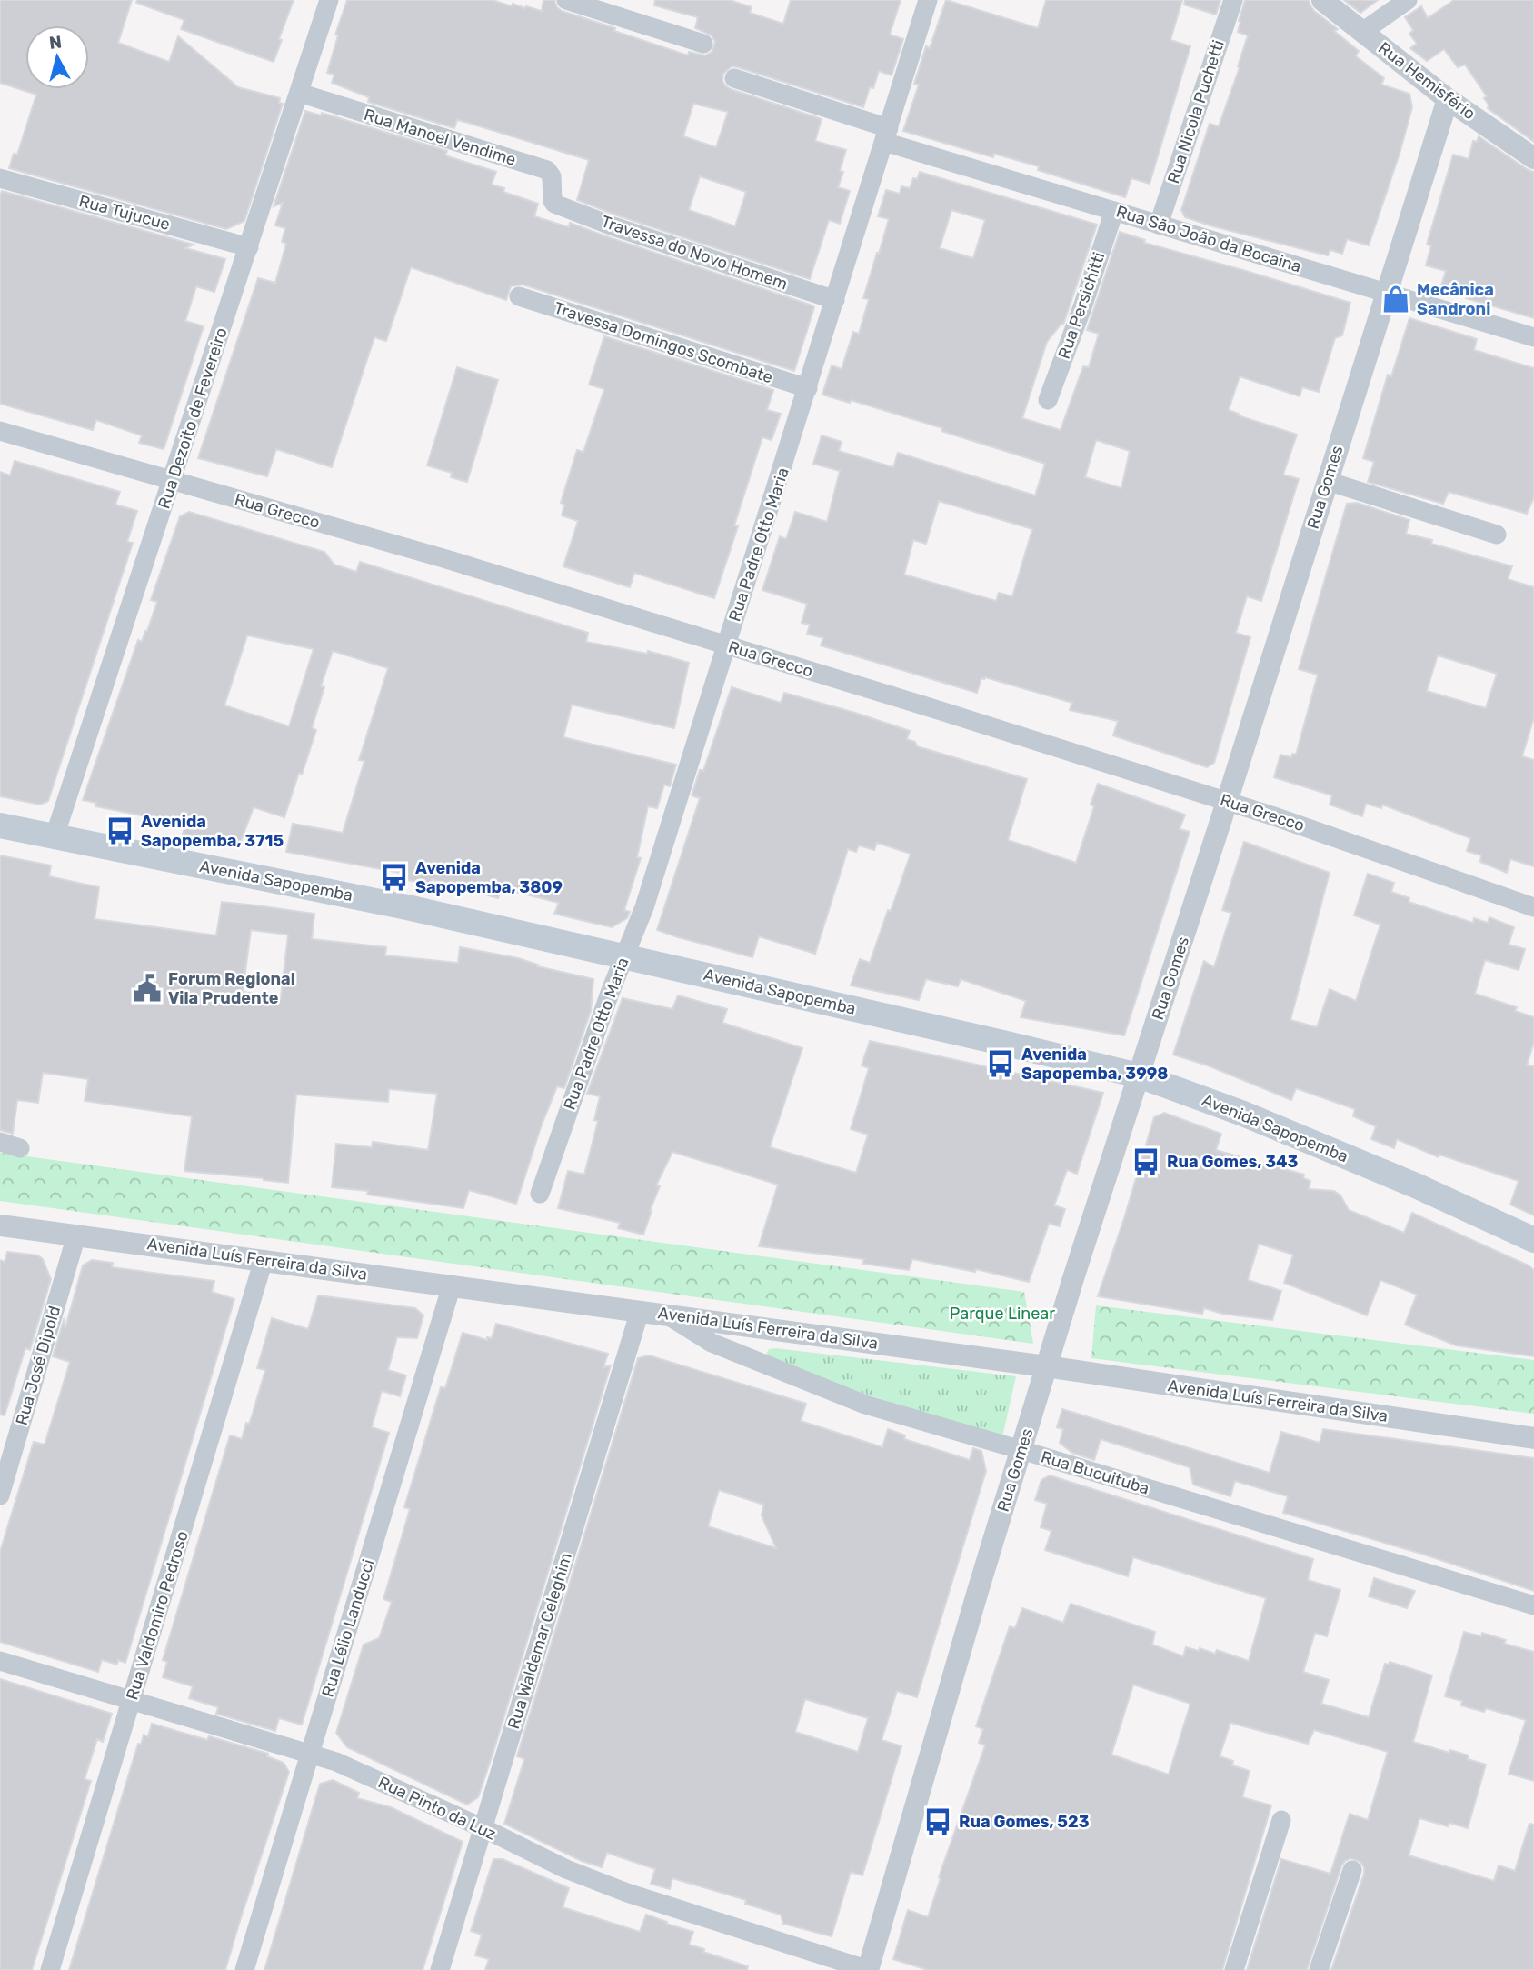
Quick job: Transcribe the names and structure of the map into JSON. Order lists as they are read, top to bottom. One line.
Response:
{"streets":{"main road":["Avenida Sapopemba"],"street":["Rua Hemisfério","Rua Nicola Puchetti","Rua Manoel Vendime","Rua Tujucue","Rua São João da Bocaina","Travessa do Novo Homem","Rua Persichitti","Travessa Domingos Scombate","Rua Dezoito de Fevereiro","Rua Gomes","Rua Grecco","Rua Padre Otto Maria","Avenida Luís Ferreira da Silva","Rua José Dipold","Rua Bucuituba","Rua Valdomiro Pedroso","Rua Lélio Landucci","Rua Waldemar Celeghim","Rua Pinto da Luz"]},"crossings":[["Rua Hemisfério","Rua Gomes"],["Rua Nicola Puchetti","Rua São João da Bocaina"],["Rua Manoel Vendime","Travessa do Novo Homem"],["Rua Manoel Vendime","Rua Dezoito de Fevereiro"],["Rua Tujucue","Rua Dezoito de Fevereiro"],["Rua São João da Bocaina","Rua Persichitti"],["Rua São João da Bocaina","Rua Gomes"],["Rua São João da Bocaina","Rua Padre Otto Maria"],["Travessa do Novo Homem","Rua Padre Otto Maria"],["Travessa Domingos Scombate","Rua Padre Otto Maria"],["Rua Dezoito de Fevereiro","Rua Grecco"],["Rua Dezoito de Fevereiro","Avenida Sapopemba"],["Rua Gomes","Rua Grecco"],["Rua Gomes","Avenida Sapopemba"],["Rua Gomes","Avenida Luís Ferreira da Silva"],["Rua Gomes","Rua Bucuituba"],["Rua Gomes","Rua Pinto da Luz"],["Rua Grecco","Rua Padre Otto Maria"],["Rua Padre Otto Maria","Avenida Sapopemba"],["Avenida Luís Ferreira da Silva","Rua José Dipold"],["Avenida Luís Ferreira da Silva","Rua Bucuituba"],["Avenida Luís Ferreira da Silva","Rua Valdomiro Pedroso"],["Avenida Luís Ferreira da Silva","Rua Lélio Landucci"],["Avenida Luís Ferreira da Silva","Rua Waldemar Celeghim"],["Rua Valdomiro Pedroso","Rua Pinto da Luz"],["Rua Lélio Landucci","Rua Pinto da Luz"],["Rua Waldemar Celeghim","Rua Pinto da Luz"]],"parks":["Parque Linear"],"places":{"shop":["Mecânica Sandroni"],"bus stop":["Avenida Sapopemba, 3715","Avenida Sapopemba, 3809","Avenida Sapopemba, 3998","Rua Gomes, 343","Rua Gomes, 523"],"public building":["Forum Regional Vila Prudente"]},"north":"top"}
